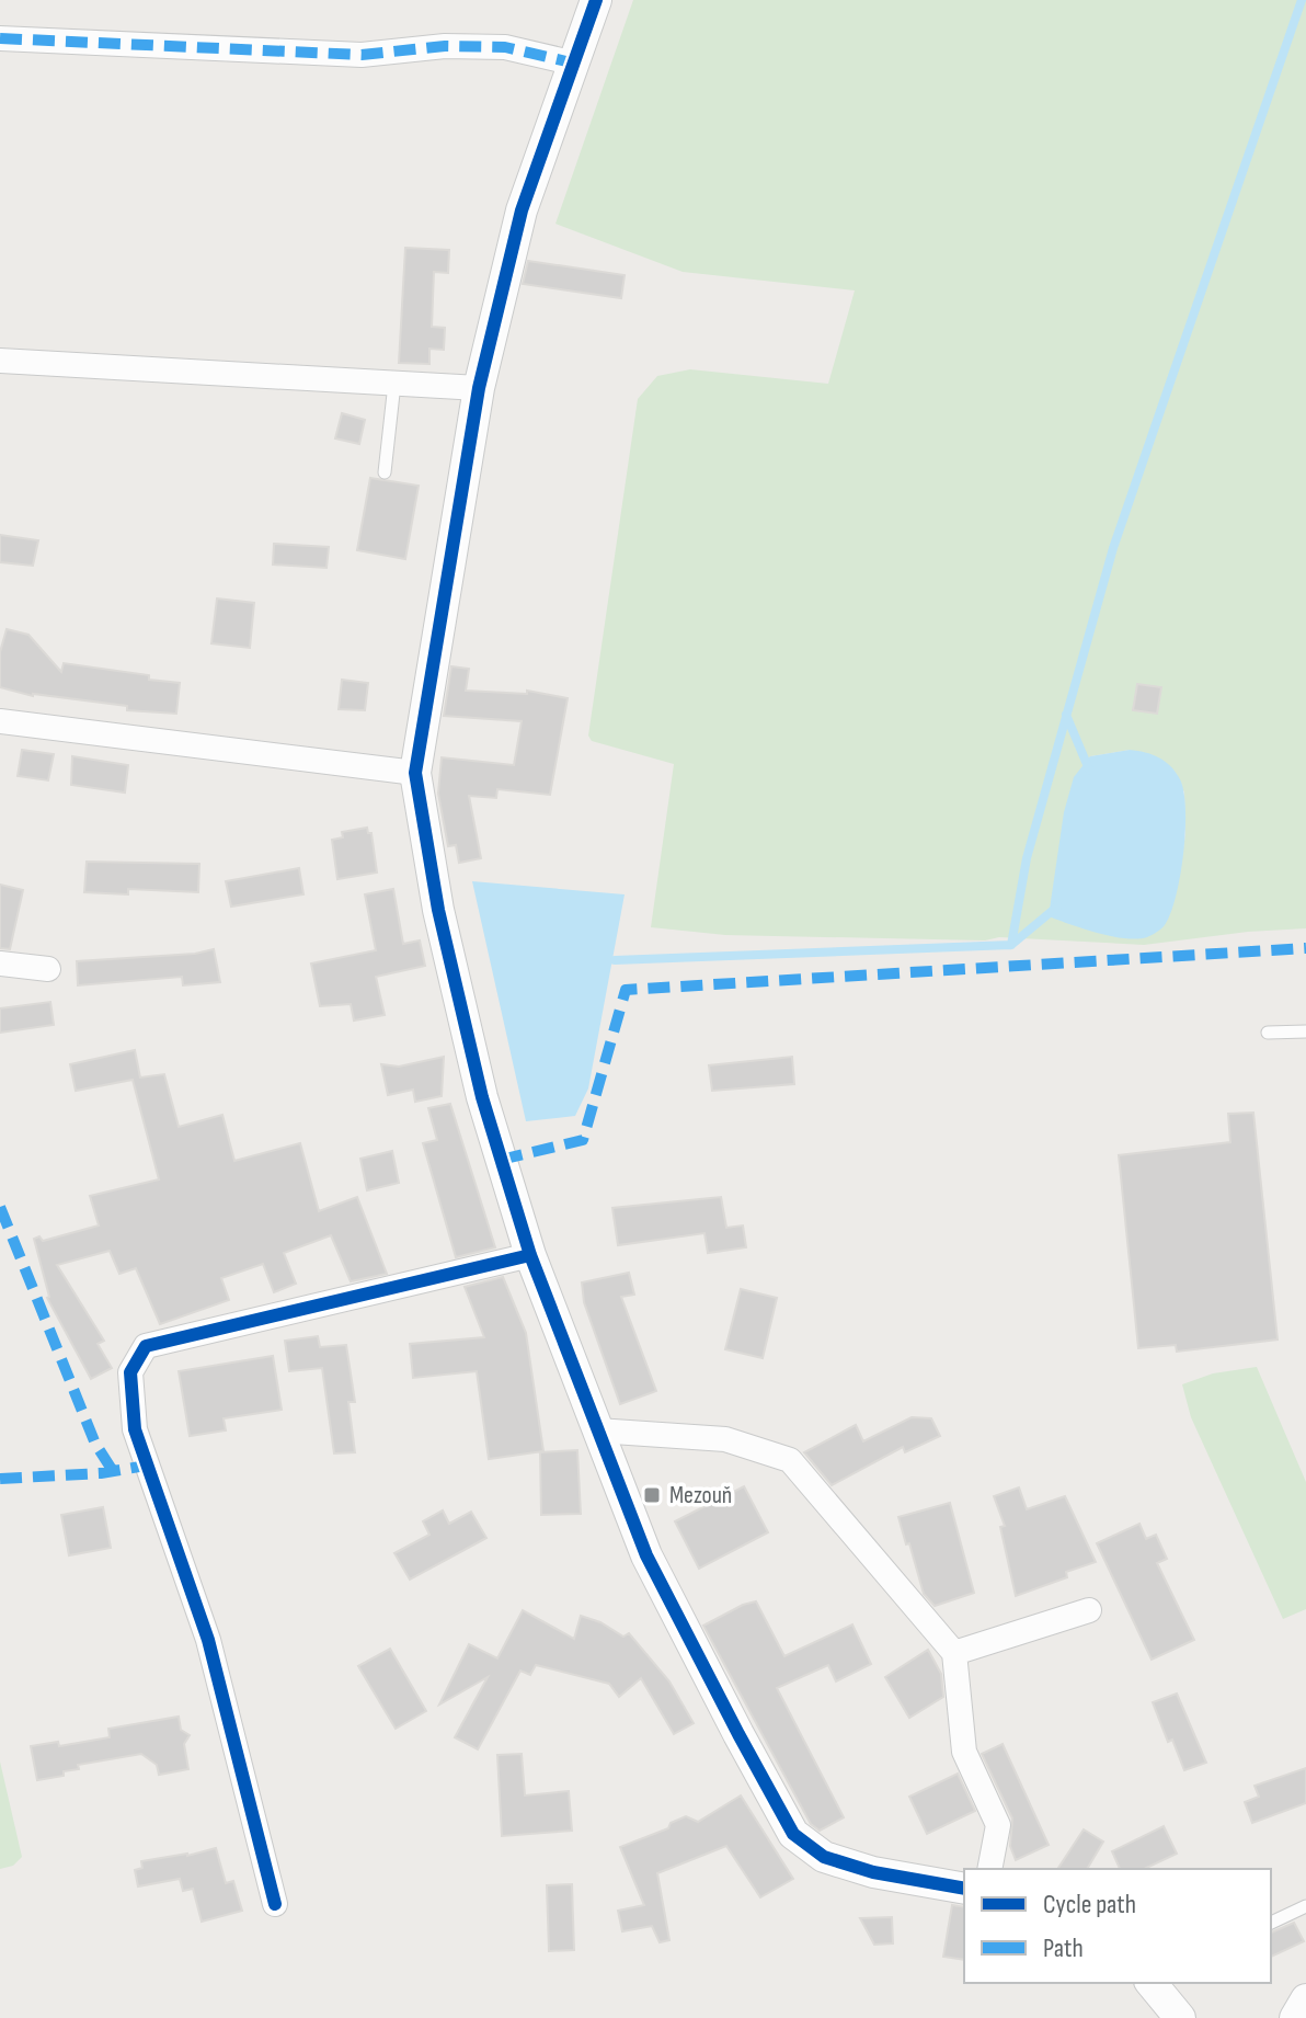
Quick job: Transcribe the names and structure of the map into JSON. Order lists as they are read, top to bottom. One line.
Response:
{"places":{"transit":["Mezouň"]},"legend":["Cycle path","Path"]}
